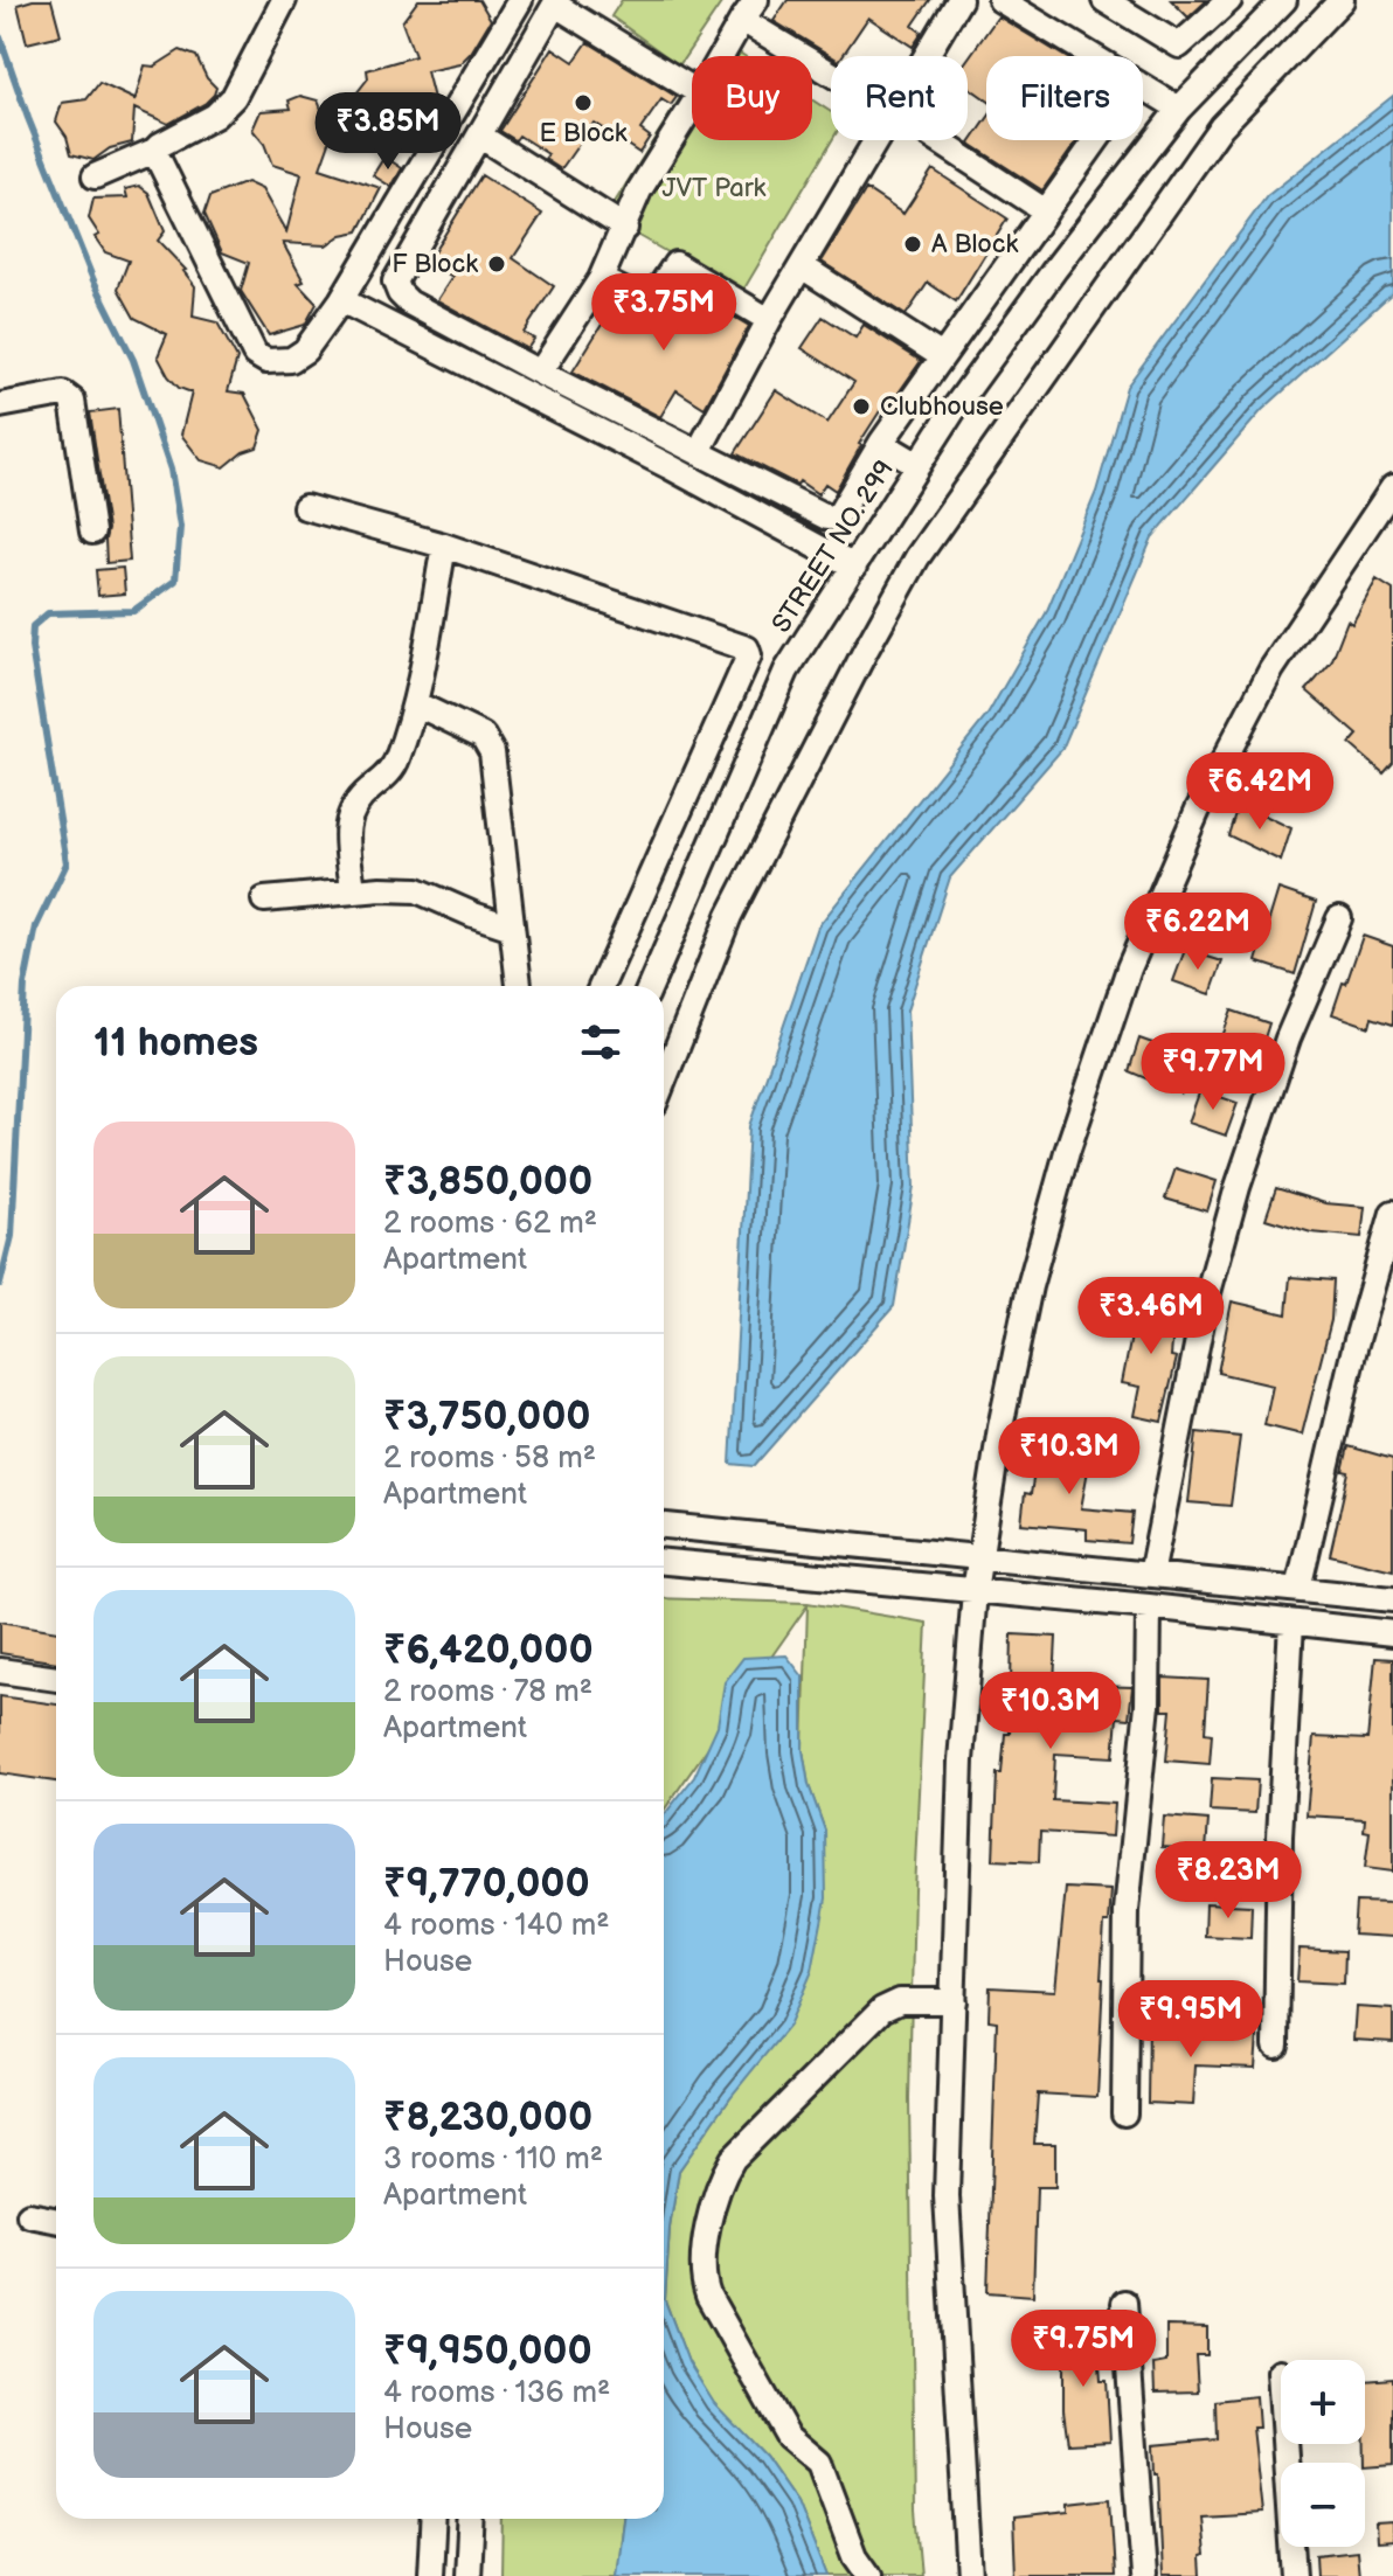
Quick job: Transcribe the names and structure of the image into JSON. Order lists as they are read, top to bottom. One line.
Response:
{"streets":{"street":["STREET NO. 299"]},"parks":["JVT Park"],"places":["E Block","A Block","F Block","Clubhouse"],"page":{"chip":["Buy","Rent","Filters"],"price":["₹3.85M","₹3.75M","₹6.42M","₹6.22M","₹9.77M","₹3.46M","₹10.3M","₹10.3M","₹8.23M","₹9.95M","₹9.75M"],"heading":"11 homes","list":[{"name":"₹3,850,000","note":"2 rooms · 62 m² · Apartment"},{"name":"₹3,750,000","note":"2 rooms · 58 m² · Apartment"},{"name":"₹6,420,000","note":"2 rooms · 78 m² · Apartment"},{"name":"₹9,770,000","note":"4 rooms · 140 m² · House"},{"name":"₹8,230,000","note":"3 rooms · 110 m² · Apartment"},{"name":"₹9,950,000","note":"4 rooms · 136 m² · House"}],"map_buttons":["+","−"]}}
